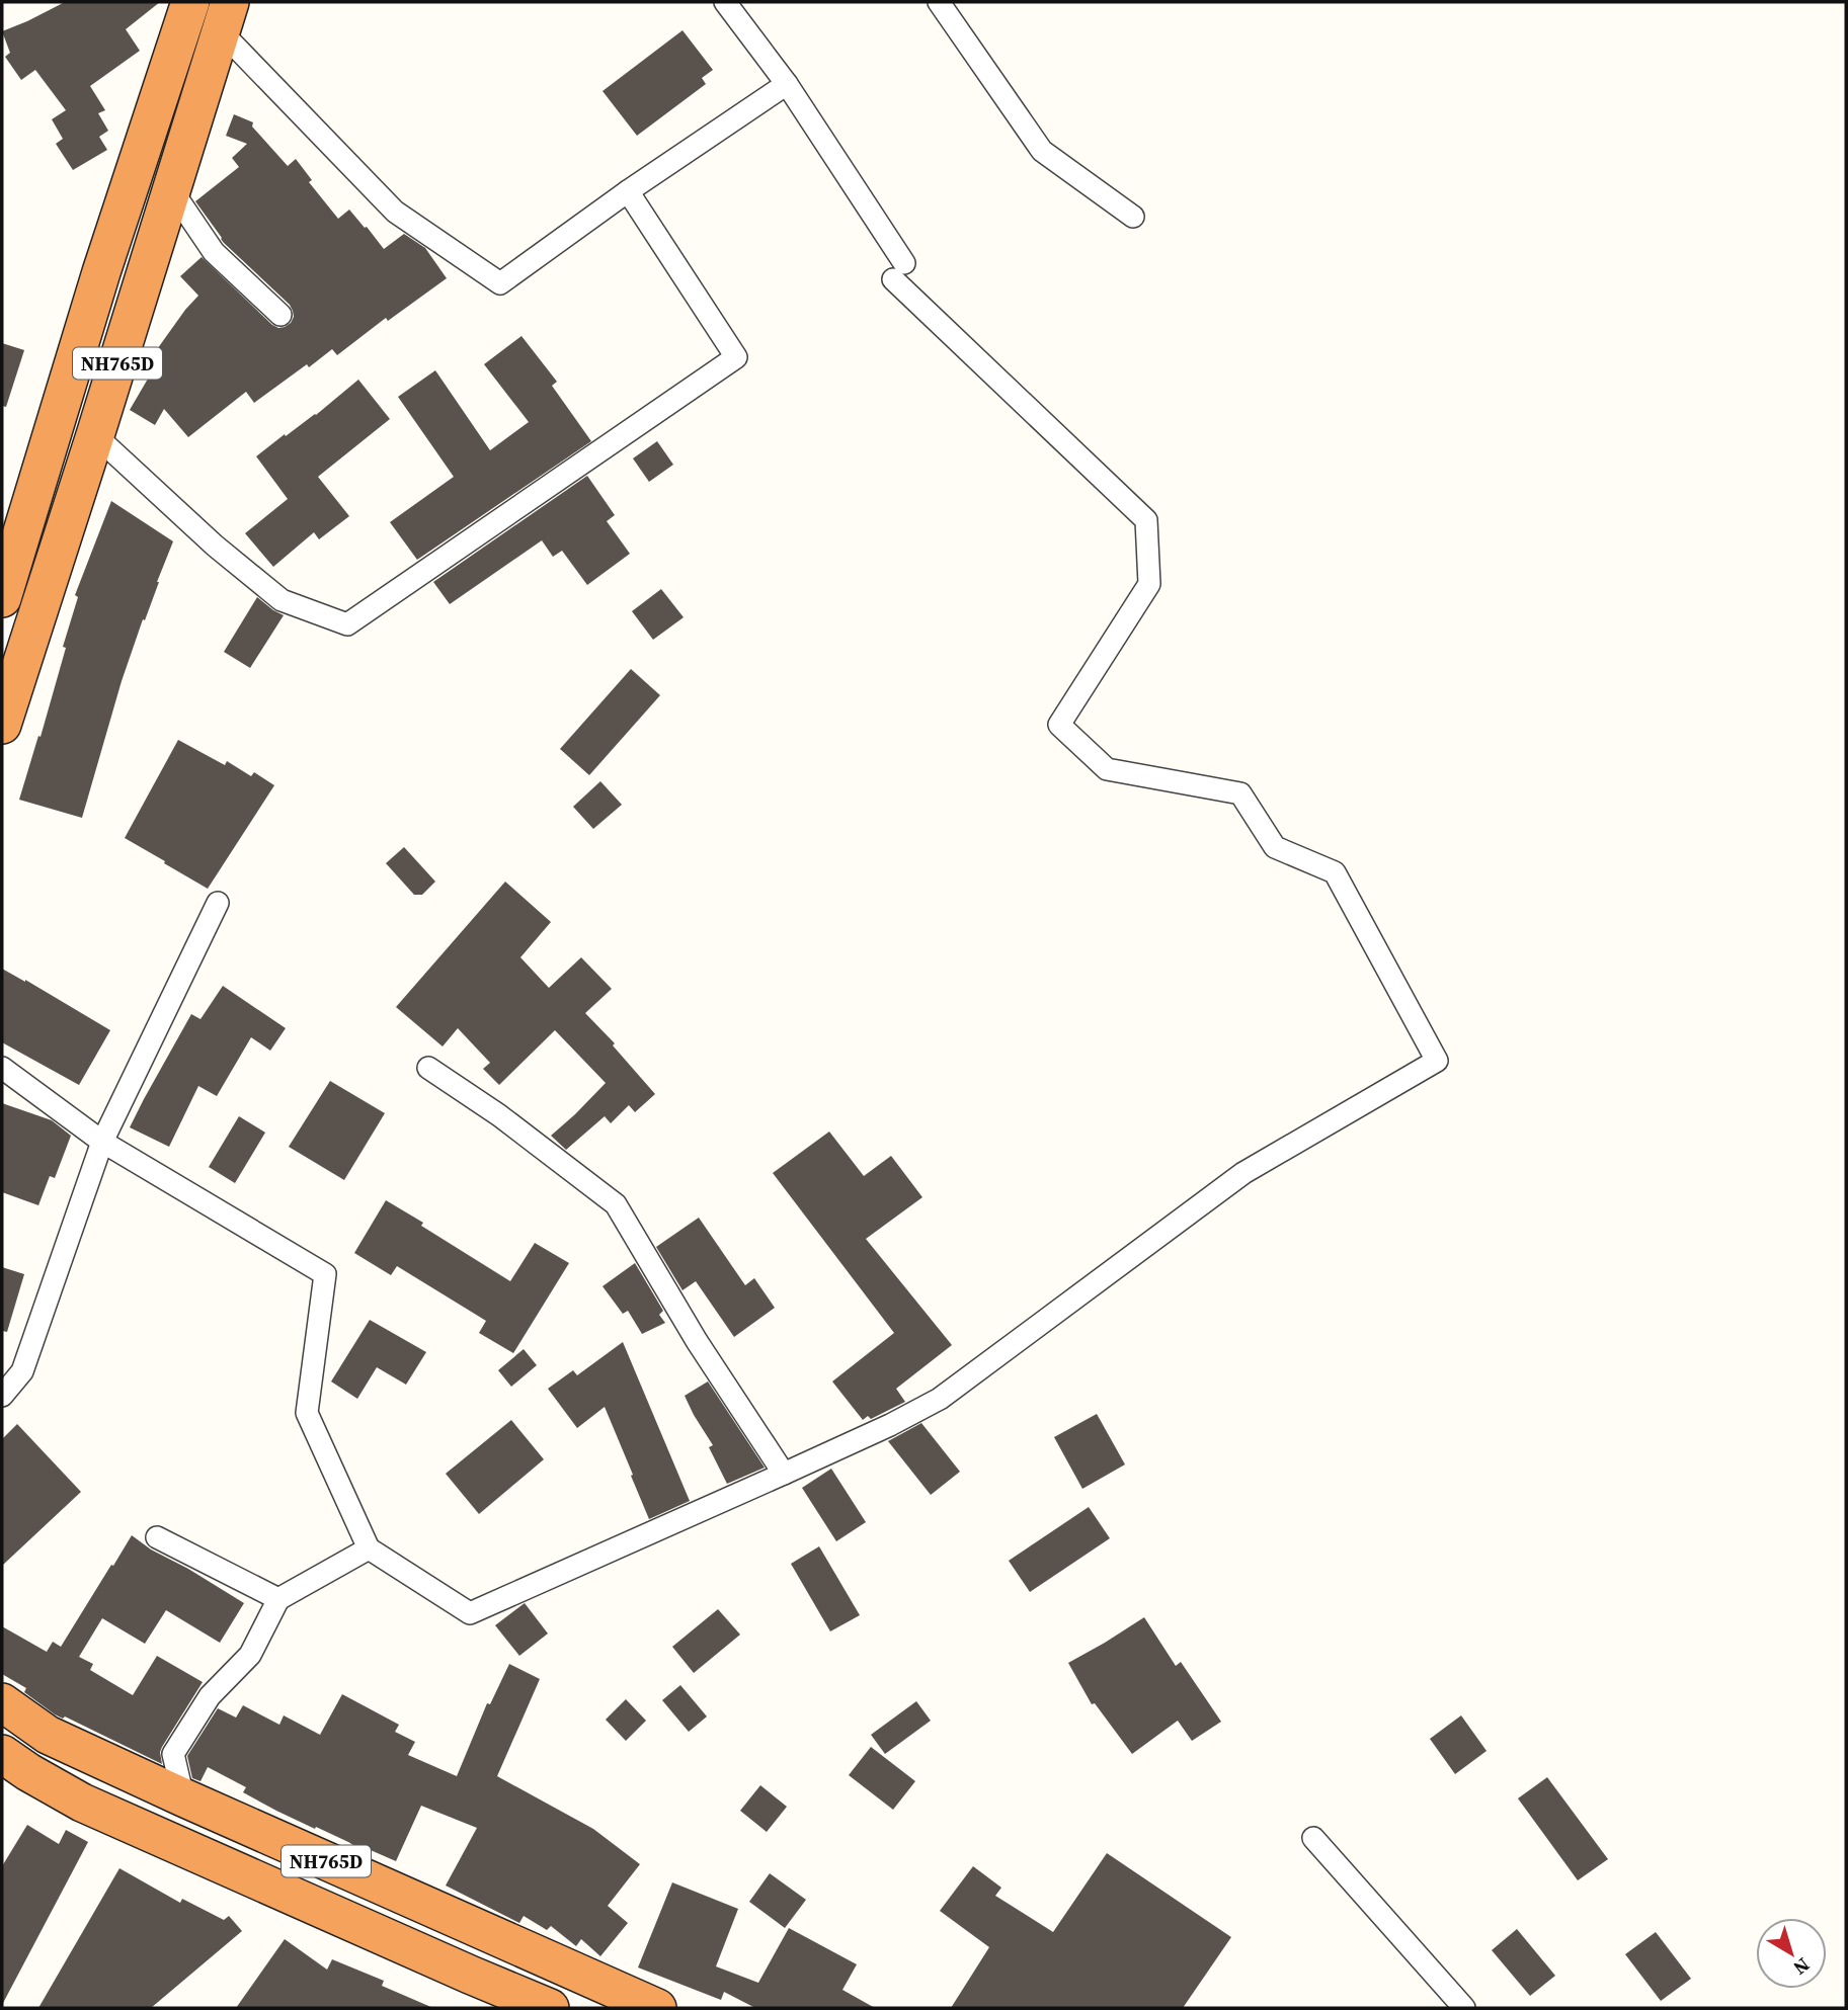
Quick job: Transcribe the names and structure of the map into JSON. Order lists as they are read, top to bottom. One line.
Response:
{"streets":{"highway":["NH765D"]},"north":"bottom right"}
